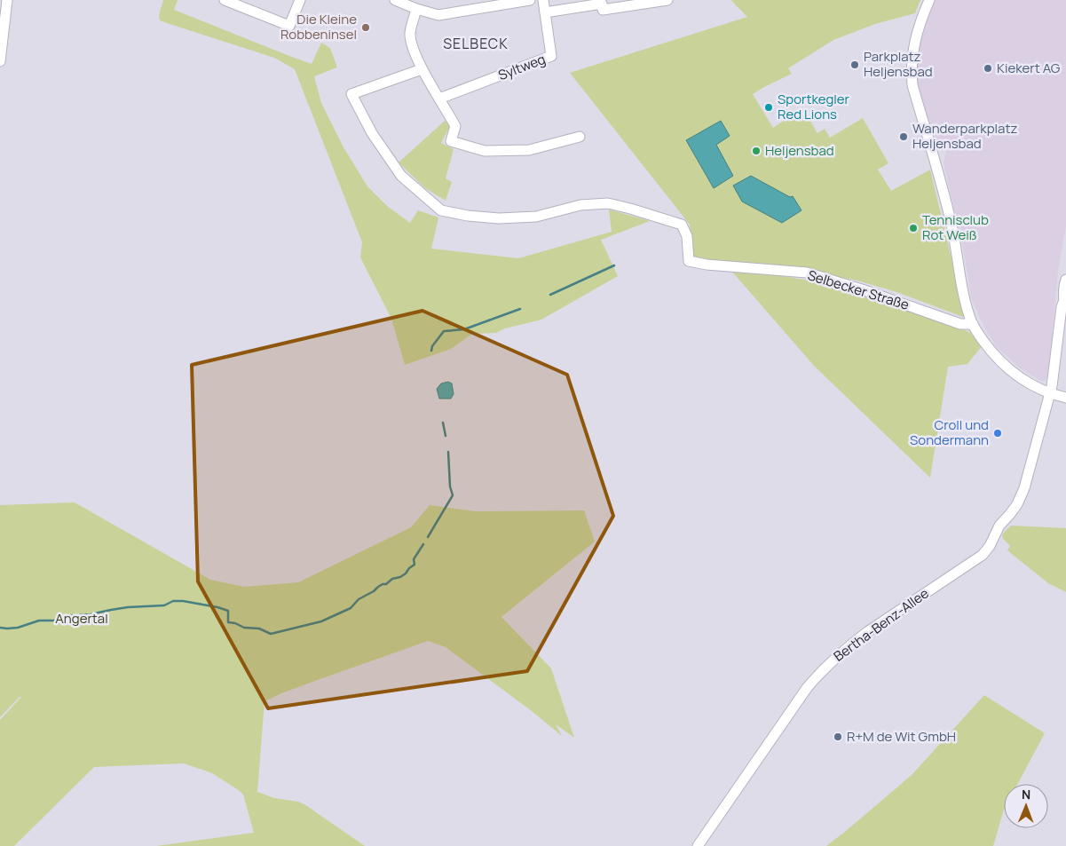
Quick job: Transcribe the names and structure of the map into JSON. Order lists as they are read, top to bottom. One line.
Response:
{"streets":{"street":["Syltweg","Selbecker Straße","Bertha-Benz-Allee"]},"districts":["SELBECK"],"parks":["Angertal"],"places":["Die Kleine Robbeninsel","Parkplatz Heljensbad","Kiekert AG","Sportkegler Red Lions","Wanderparkplatz Heljensbad","Heljensbad","Tennisclub Rot Weiß","Croll und Sondermann","R+M de Wit GmbH"],"north":"top"}
